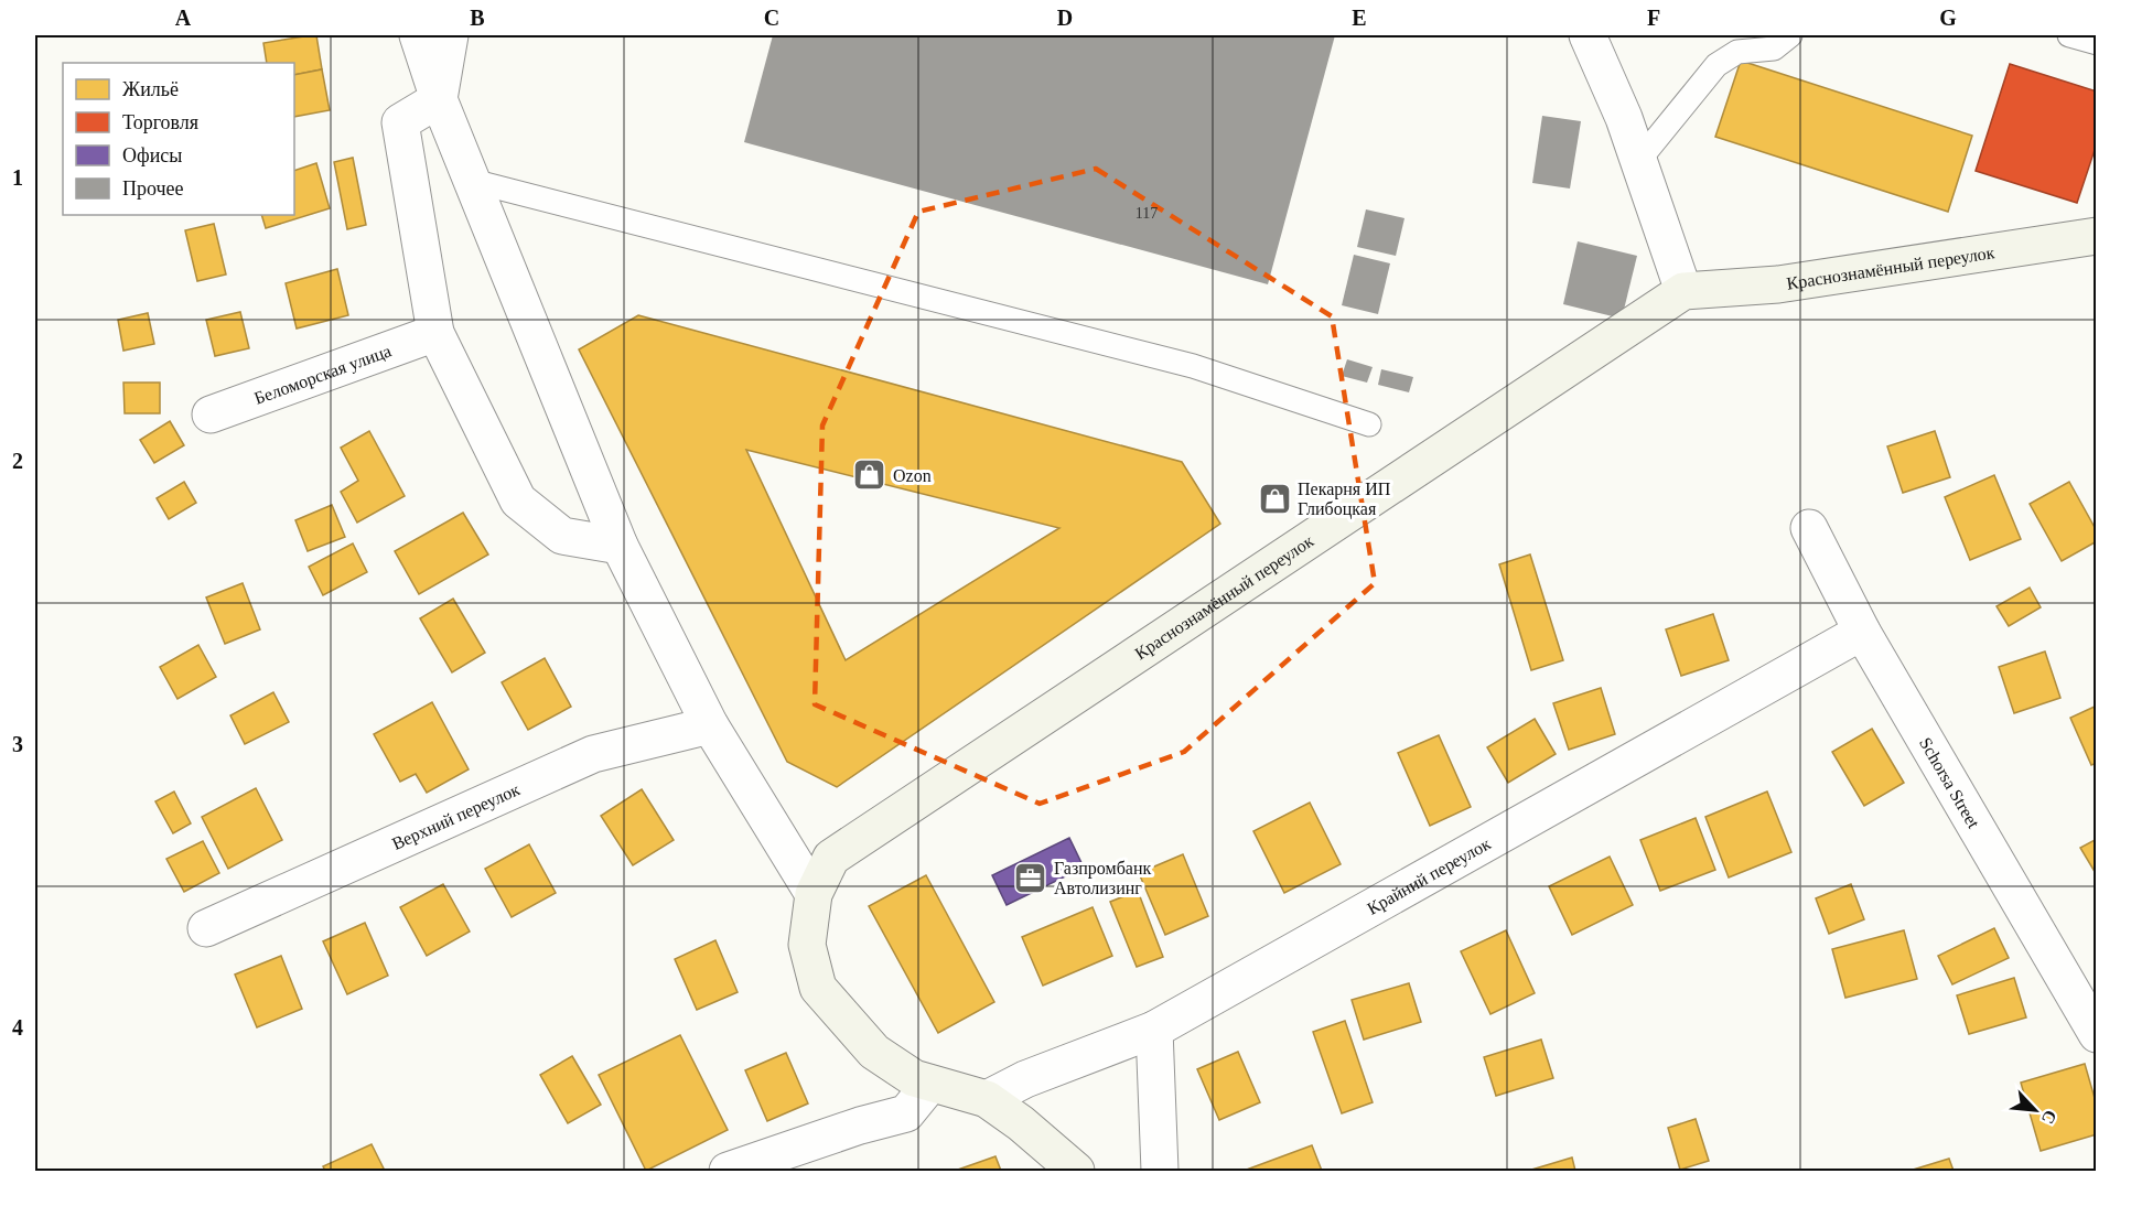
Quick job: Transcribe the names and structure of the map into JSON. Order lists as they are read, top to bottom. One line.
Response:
{"streets":{"street":["Краснознамённый переулок","Беломорская улица","Schorsa Street","Верхний переулок","Крайний переулок"]},"crossings":[["Краснознамённый переулок","Крайний переулок"],["Schorsa Street","Крайний переулок"]],"places":{"shop":["Ozon","Пекарня ИП Глибоцкая"],"office":["Газпромбанк Автолизинг"]},"house_numbers":["117"],"legend":["Жильё","Торговля","Офисы","Прочее"],"north":"bottom right","grid":{"columns":["A","B","C","D","E","F","G"],"rows":["1","2","3","4"]}}
